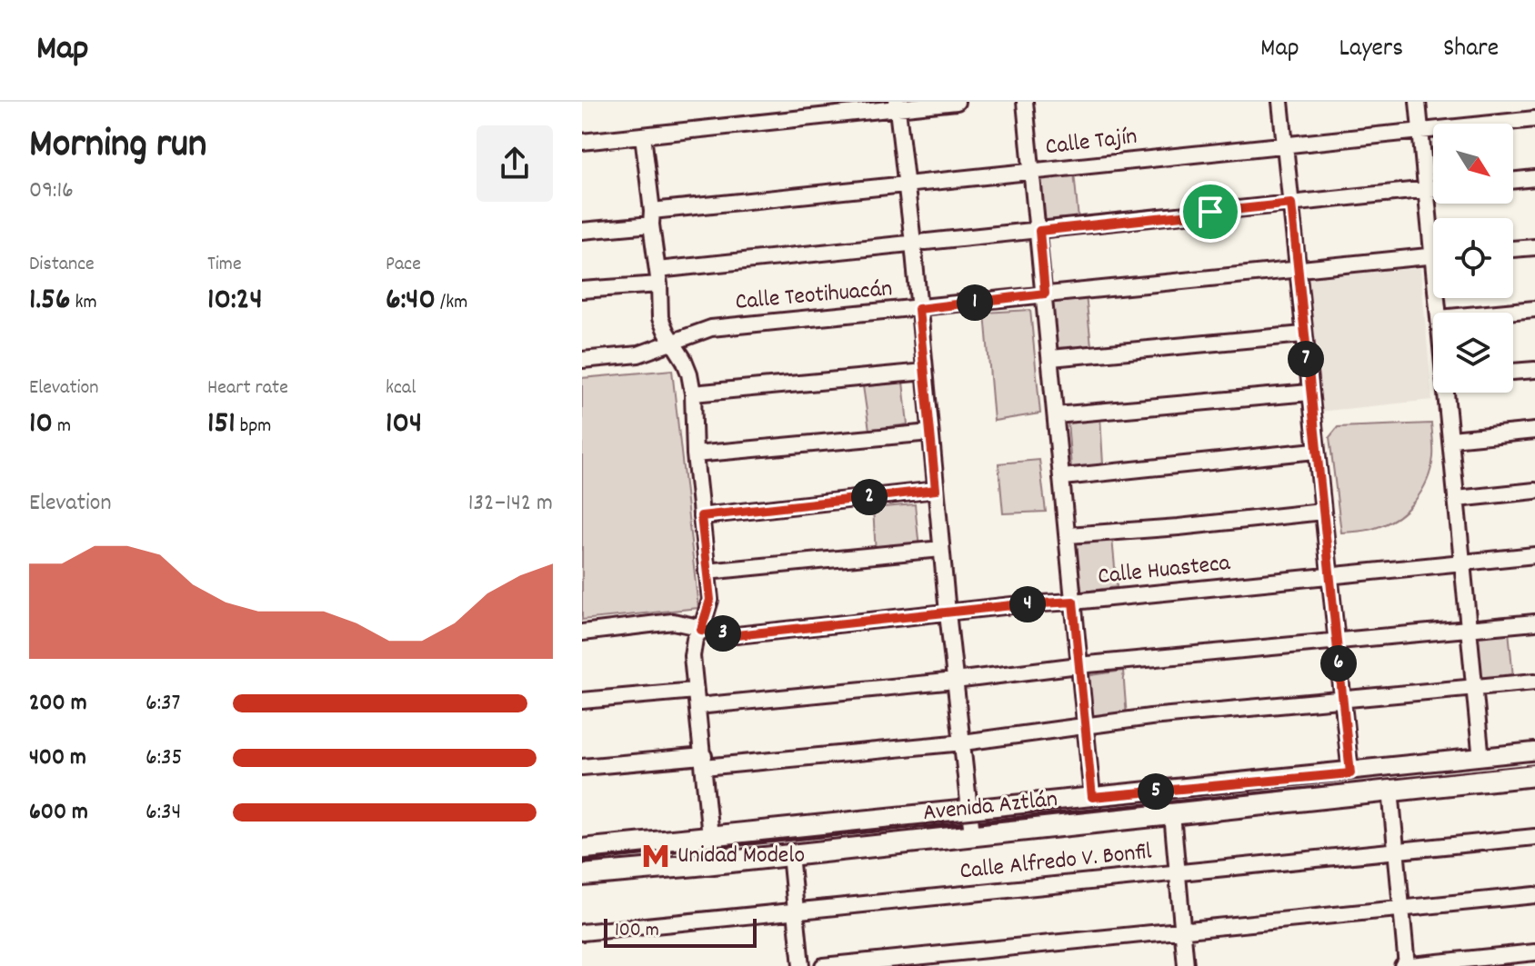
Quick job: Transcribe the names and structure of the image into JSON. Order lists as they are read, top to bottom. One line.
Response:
{"streets":{"main road":["Avenida Aztlán"],"street":["Calle Tajín","Calle Teotihuacán","Calle Huasteca","Calle Alfredo V. Bonfil"]},"places":{"metro station":["Unidad Modelo"]},"scale_bar":"100 m","north":"bottom right","page":{"header":"Map","nav":["Map","Layers","Share"],"heading":["Morning run","09:16"],"stats":[["Distance","1.56 km"],["Time","10:24"],["Pace","6:40 /km"],["Elevation","10 m"],["Heart rate","151 bpm"],["kcal","104"]],"pins":["1","7","2","4","3","6","5"],"chart":["Elevation","132–142 m"],"list":[{"name":"200 m","note":"6:37"},{"name":"400 m","note":"6:35"},{"name":"600 m","note":"6:34"}],"scale":"100 m"}}
